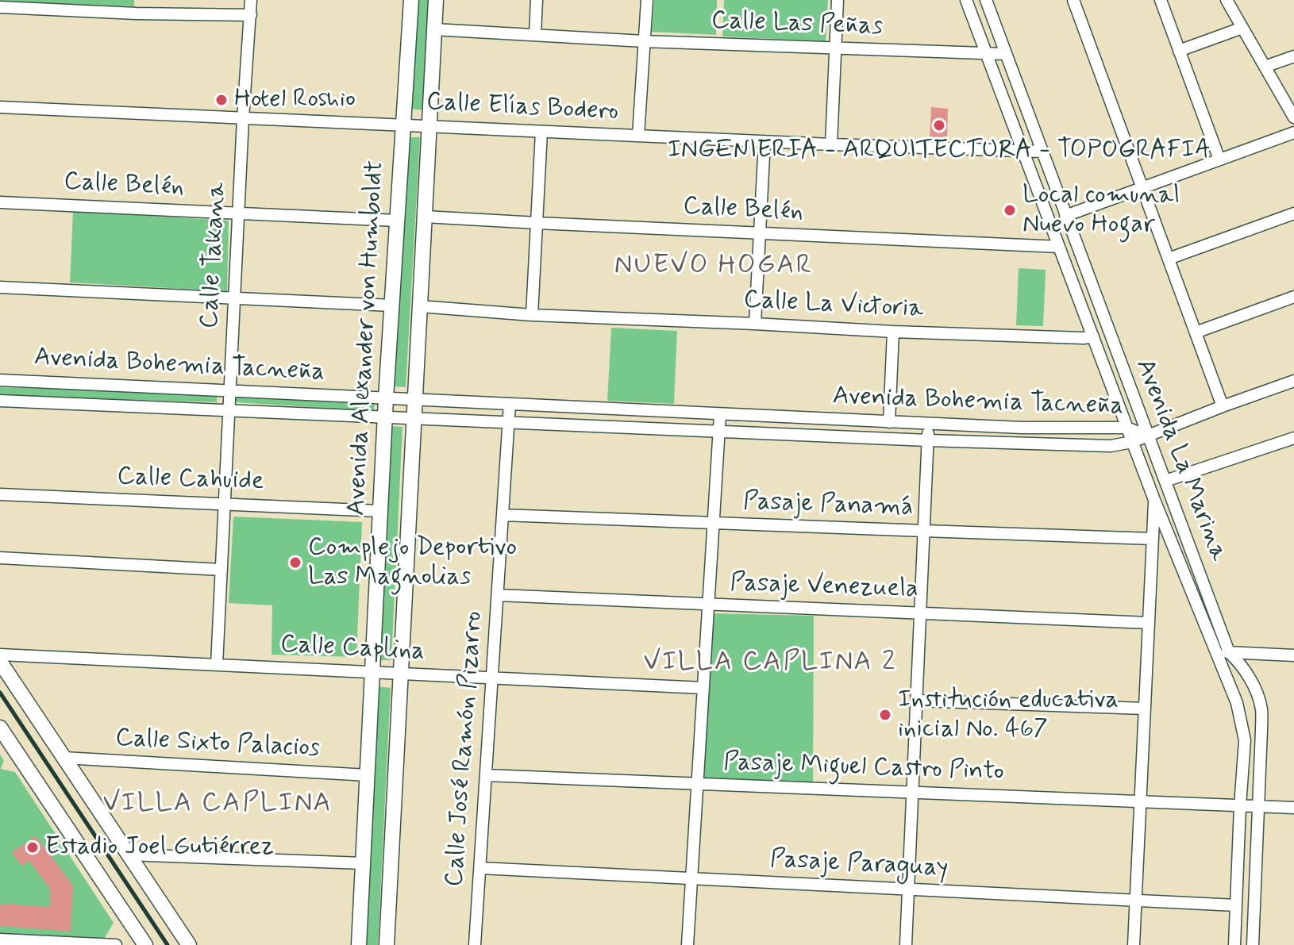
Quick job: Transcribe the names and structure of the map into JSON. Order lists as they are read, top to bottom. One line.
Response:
{"streets":{"main road":["Avenida Alexander von Humboldt"],"street":["Calle Las Peñas","Calle Elías Bodero","Calle Belén","Calle Takana","Calle La Victoria","Avenida Bohemia Tacneña","Avenida La Marina","Calle Cahuide","Pasaje Panamá","Pasaje Venezuela","Calle Caplina","Calle Sixto Palacios","Calle José Ramón Pizarro","Pasaje Miguel Castro Pinto","Pasaje Paraguay"]},"crossings":[["Calle Las Peñas","Avenida Alexander von Humboldt"],["Calle Las Peñas","Avenida La Marina"],["Calle Elías Bodero","Calle Takana"],["Calle Elías Bodero","Avenida Alexander von Humboldt"],["Calle Elías Bodero","Avenida La Marina"],["Calle Belén","Calle Takana"],["Calle Belén","Avenida Alexander von Humboldt"],["Calle Belén","Avenida La Marina"],["Calle Takana","Avenida Bohemia Tacneña"],["Calle Takana","Calle Cahuide"],["Calle Takana","Calle Caplina"],["Calle La Victoria","Avenida Alexander von Humboldt"],["Calle La Victoria","Avenida La Marina"],["Avenida Alexander von Humboldt","Avenida Bohemia Tacneña"],["Avenida Alexander von Humboldt","Calle Cahuide"],["Avenida Alexander von Humboldt","Calle Caplina"],["Avenida Alexander von Humboldt","Calle Sixto Palacios"],["Avenida Bohemia Tacneña","Avenida La Marina"],["Avenida Bohemia Tacneña","Calle José Ramón Pizarro"],["Avenida La Marina","Pasaje Miguel Castro Pinto"],["Avenida La Marina","Pasaje Paraguay"],["Pasaje Panamá","Calle José Ramón Pizarro"],["Pasaje Venezuela","Calle José Ramón Pizarro"],["Calle Caplina","Calle José Ramón Pizarro"],["Calle José Ramón Pizarro","Pasaje Miguel Castro Pinto"],["Calle José Ramón Pizarro","Pasaje Paraguay"]],"districts":["NUEVO HOGAR","VILLA CAPLINA 2","VILLA CAPLINA"],"places":["Hotel Roshio","INGENIERIA - ARQUITECTURA - TOPOGRAFIA","Local comunal Nuevo Hogar","Complejo Deportivo Las Magnolias","Institución educativa inicial No. 467","Estadio Joel Gutiérrez"]}
